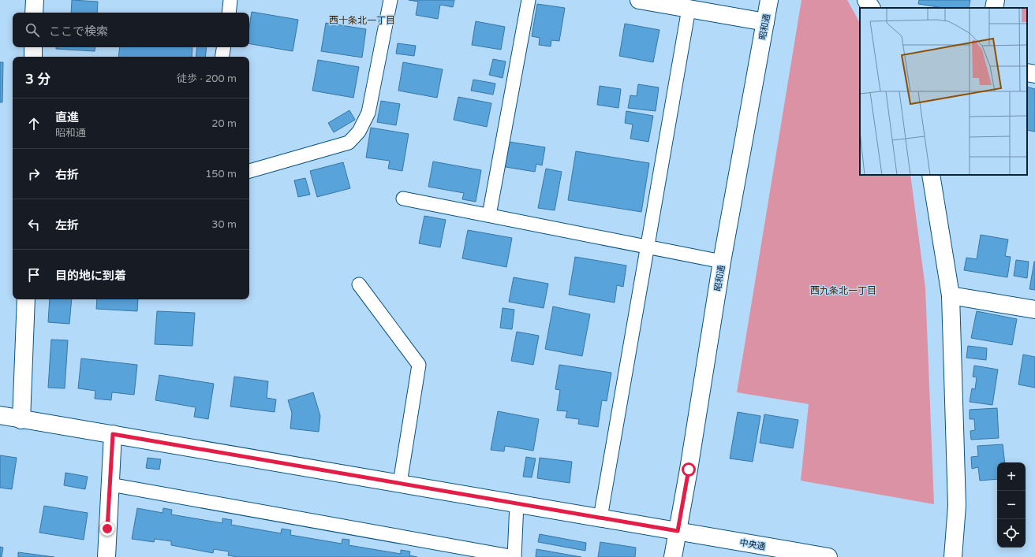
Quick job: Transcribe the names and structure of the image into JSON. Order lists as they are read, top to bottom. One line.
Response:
{"streets":{"street":["昭和通","中央通"]},"crossings":[["昭和通","中央通"]],"districts":["西十条北一丁目","西九条北一丁目"],"page":{"search":"ここで検索","heading":["3 分","徒歩 · 200 m"],"list":[["直進","昭和通","20 m"],["右折","150 m"],["左折","30 m"],"目的地に到着"],"map_buttons":["+","−"]}}
